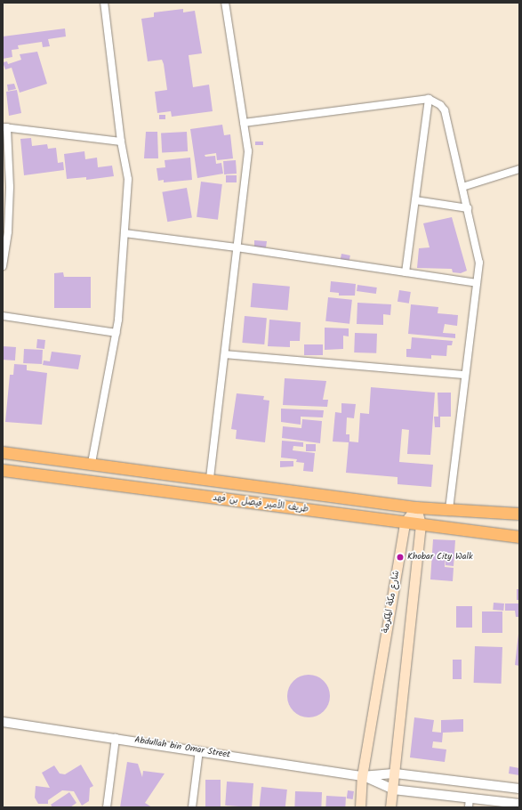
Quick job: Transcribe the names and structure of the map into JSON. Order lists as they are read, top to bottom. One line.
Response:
{"streets":{"main road":["طريف الأمير فيصل بن فهد","شارع مكة المكرمة"],"street":["Abdullah bin Omar Street"]},"crossings":[["طريف الأمير فيصل بن فهد","شارع مكة المكرمة"],["شارع مكة المكرمة","Abdullah bin Omar Street"]],"places":["Khobar City Walk"]}
